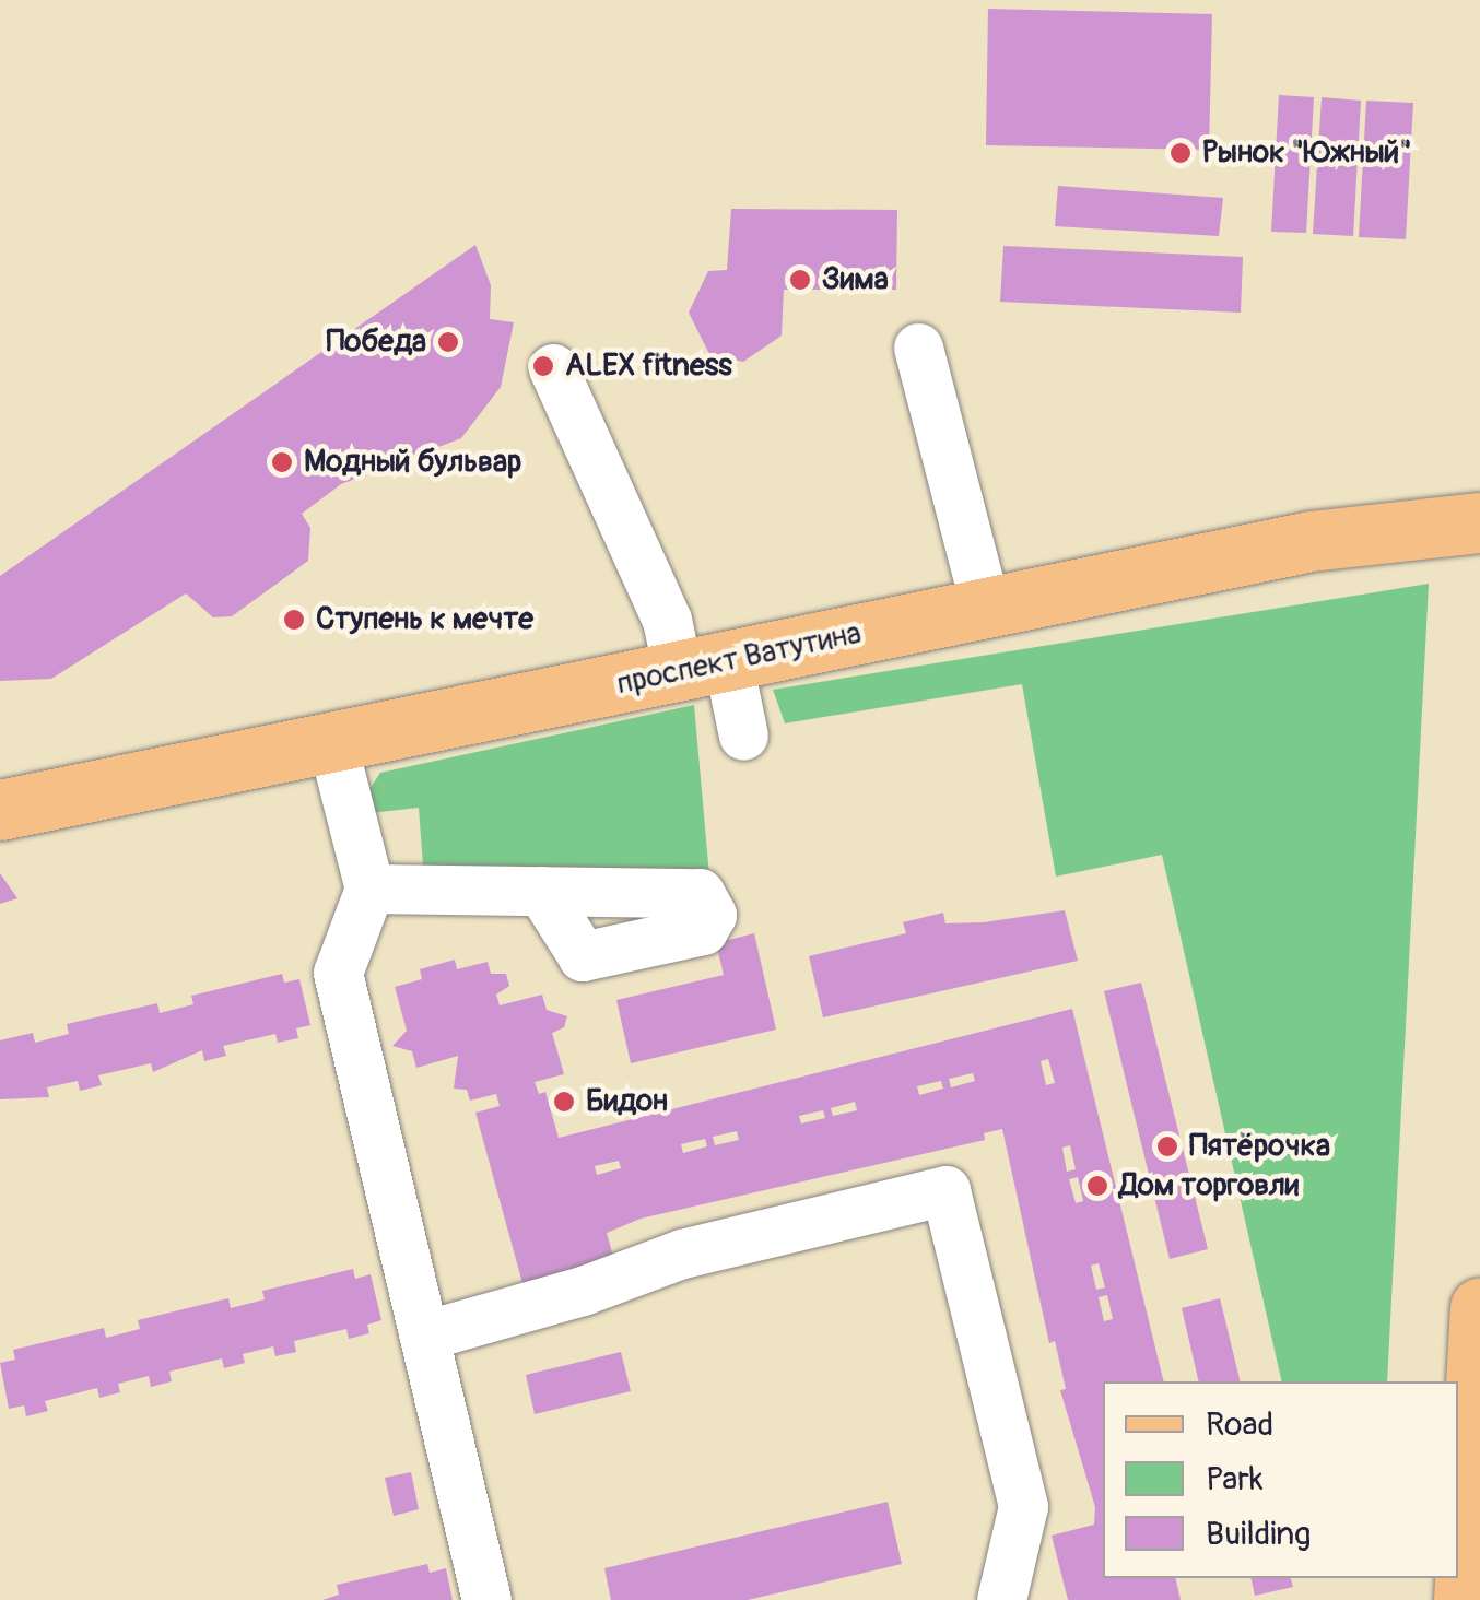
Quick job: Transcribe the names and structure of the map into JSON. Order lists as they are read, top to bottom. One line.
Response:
{"streets":{"main road":["проспект Ватутина"]},"places":["Рынок \"Южный\"","Зима","Победа","ALEX fitness","Модный бульвар","Ступень к мечте","Бидон","Пятёрочка","Дом торговли"],"legend":["Road","Park","Building"]}
